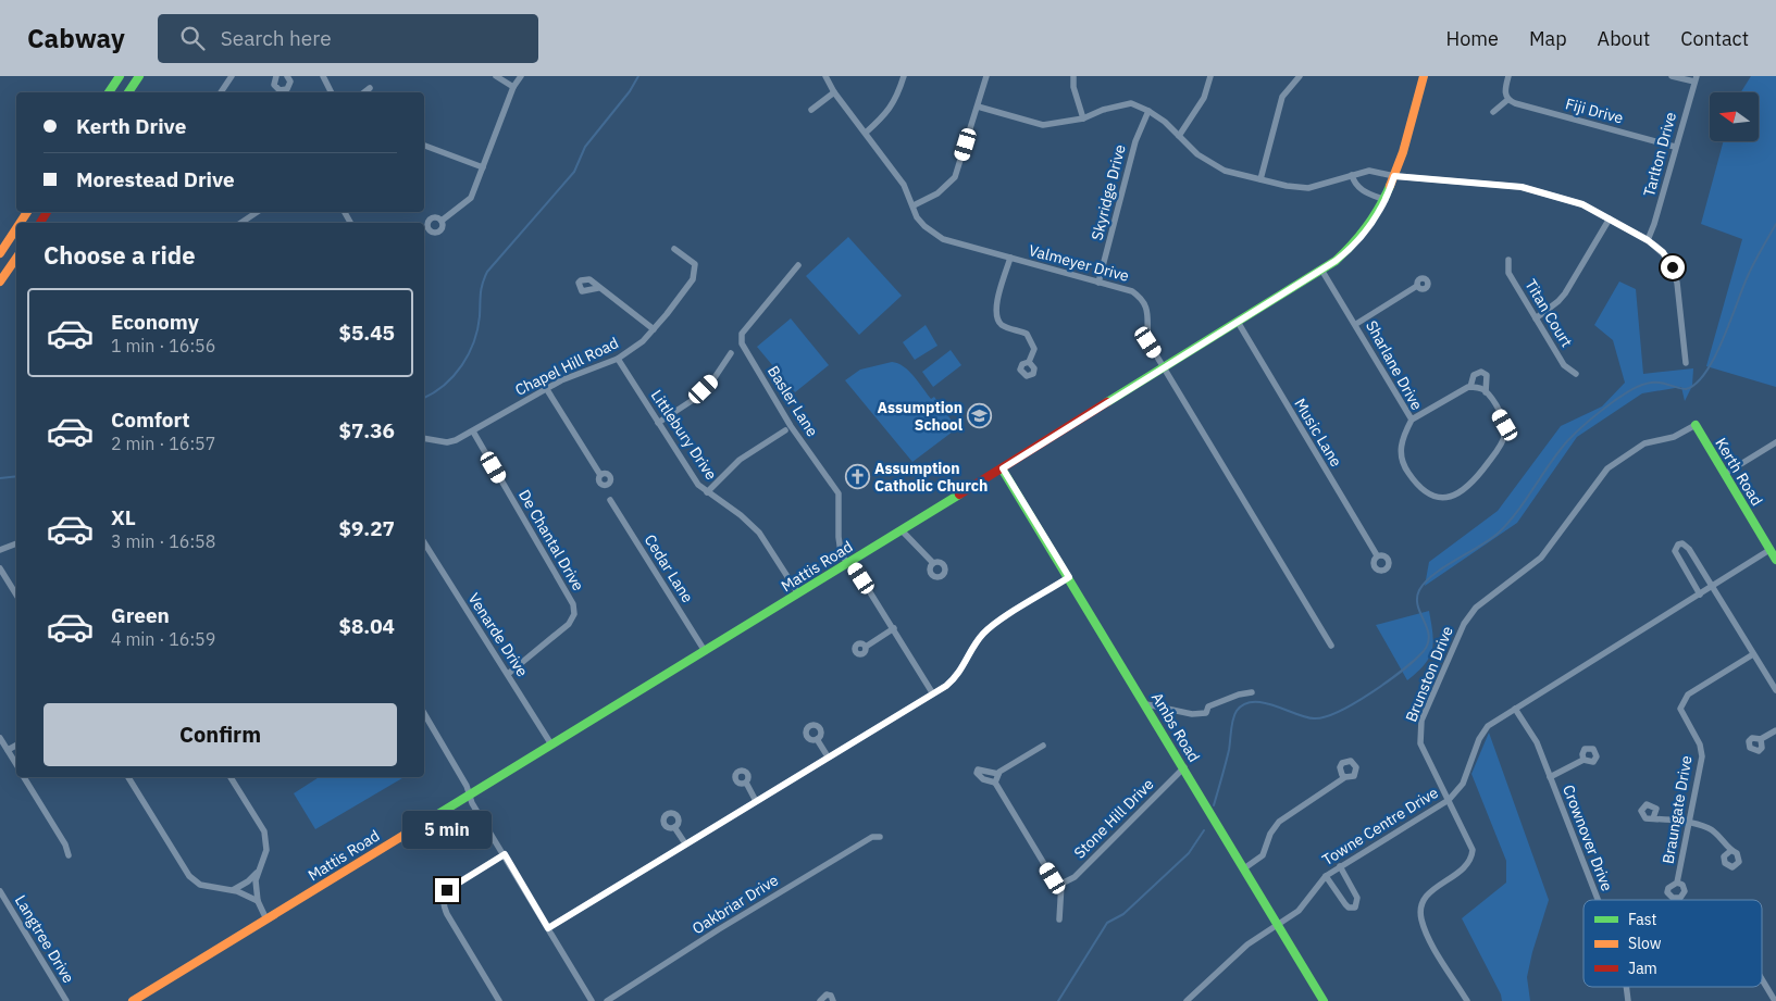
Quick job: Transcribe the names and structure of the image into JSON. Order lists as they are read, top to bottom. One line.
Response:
{"streets":{"main road":["Kerth Road","Mattis Road","Ambs Road"],"street":["Fiji Drive","Tarlton Drive","Skyridge Drive","Valmeyer Drive","Titan Court","Sharlane Drive","Chapel Hill Road","Basler Lane","Music Lane","Littlebury Drive","De Chantal Drive","Cedar Lane","Venarde Drive","Brunston Drive","Braungate Drive","Stone Hill Drive","Towne Centre Drive","Crownover Drive","Oakbriar Drive","Langtree Drive"]},"crossings":[["Fiji Drive","Tarlton Drive"],["Skyridge Drive","Valmeyer Drive"],["Valmeyer Drive","Mattis Road"],["Sharlane Drive","Mattis Road"],["Chapel Hill Road","Littlebury Drive"],["Chapel Hill Road","De Chantal Drive"],["Basler Lane","Mattis Road"],["Music Lane","Mattis Road"],["Littlebury Drive","Mattis Road"],["Kerth Road","Brunston Drive"],["Kerth Road","Towne Centre Drive"],["De Chantal Drive","Venarde Drive"],["Mattis Road","Cedar Lane"],["Mattis Road","Venarde Drive"],["Mattis Road","Ambs Road"],["Brunston Drive","Towne Centre Drive"],["Ambs Road","Stone Hill Drive"],["Ambs Road","Towne Centre Drive"],["Towne Centre Drive","Crownover Drive"]],"places":{"school or university":["Assumption School"],"church":["Assumption Catholic Church"]},"legend":["Fast","Slow","Jam"],"north":"left","page":{"header":"Cabway","search":"Search here","nav":["Home","Map","About","Contact"],"banner":["Kerth Drive","Morestead Drive"],"heading":"Choose a ride","list":[{"name":"Economy","note":"1 min · 16:56","value":"$5.45"},{"name":"Comfort","note":"2 min · 16:57","value":"$7.36"},{"name":"XL","note":"3 min · 16:58","value":"$9.27"},{"name":"Green","note":"4 min · 16:59","value":"$8.04"}],"buttons":"Confirm","bubble":"5 min"}}
